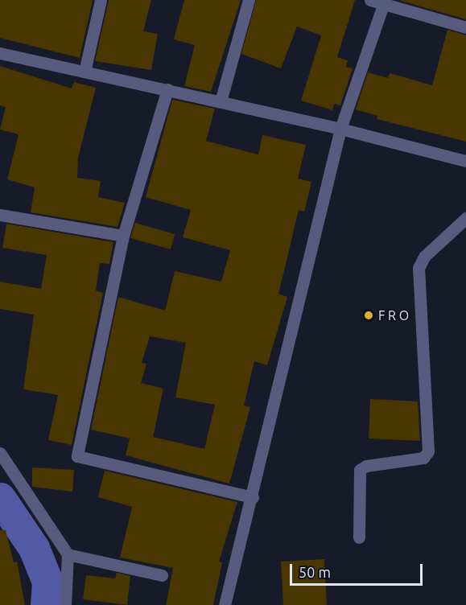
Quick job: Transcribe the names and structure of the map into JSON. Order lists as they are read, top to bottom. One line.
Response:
{"places":["F R O"],"scale_bar":"50 m"}
